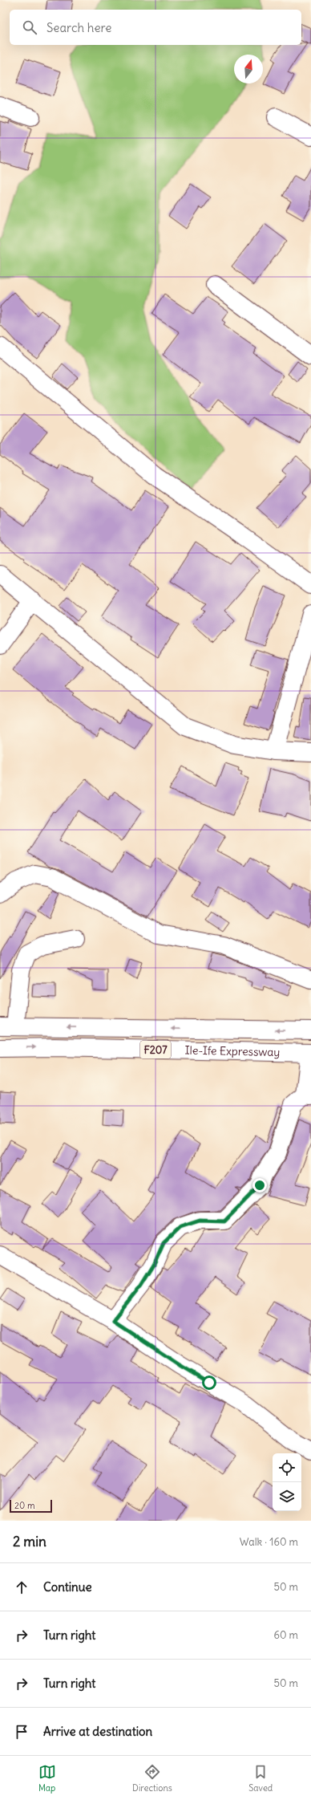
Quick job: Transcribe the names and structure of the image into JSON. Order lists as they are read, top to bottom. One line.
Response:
{"streets":{"street":["F207","Ile-Ife Expressway"]},"scale_bar":"20 m","north":"top","page":{"search":"Search here","scale":"20 m","heading":["2 min","Walk · 160 m"],"list":[["Continue","50 m"],["Turn right","60 m"],["Turn right","50 m"],"Arrive at destination"],"nav":["Map","Directions","Saved"]}}
